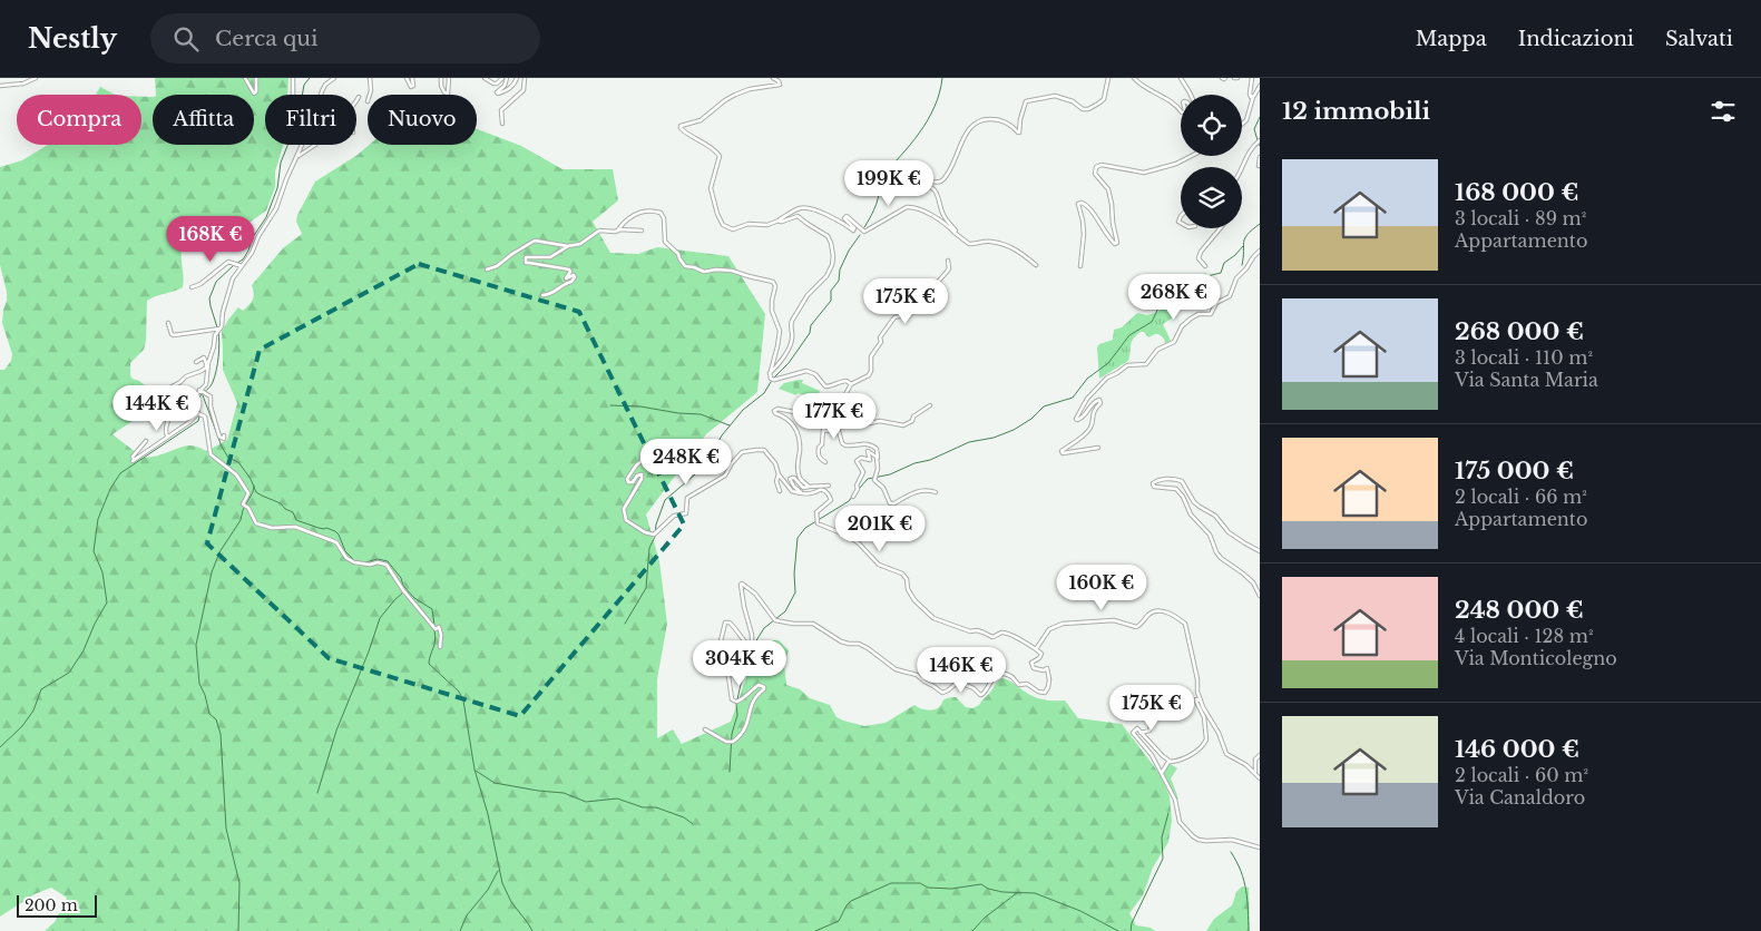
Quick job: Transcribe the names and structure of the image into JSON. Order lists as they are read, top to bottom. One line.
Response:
{"scale_bar":"200 m","page":{"header":"Nestly","search":"Cerca qui","nav":["Mappa","Indicazioni","Salvati"],"heading":"12 immobili","chip":["Compra","Affitta","Filtri","Nuovo"],"list":[{"name":"168 000 €","note":"3 locali · 89 m² · Appartamento"},{"name":"268 000 €","note":"3 locali · 110 m² · Via Santa Maria"},{"name":"175 000 €","note":"2 locali · 66 m² · Appartamento"},{"name":"248 000 €","note":"4 locali · 128 m² · Via Monticolegno"},{"name":"146 000 €","note":"2 locali · 60 m² · Via Canaldoro"}],"price":["199K €","168K €","268K €","175K €","144K €","177K €","248K €","201K €","160K €","304K €","146K €","175K €"],"scale":"200 m"}}
